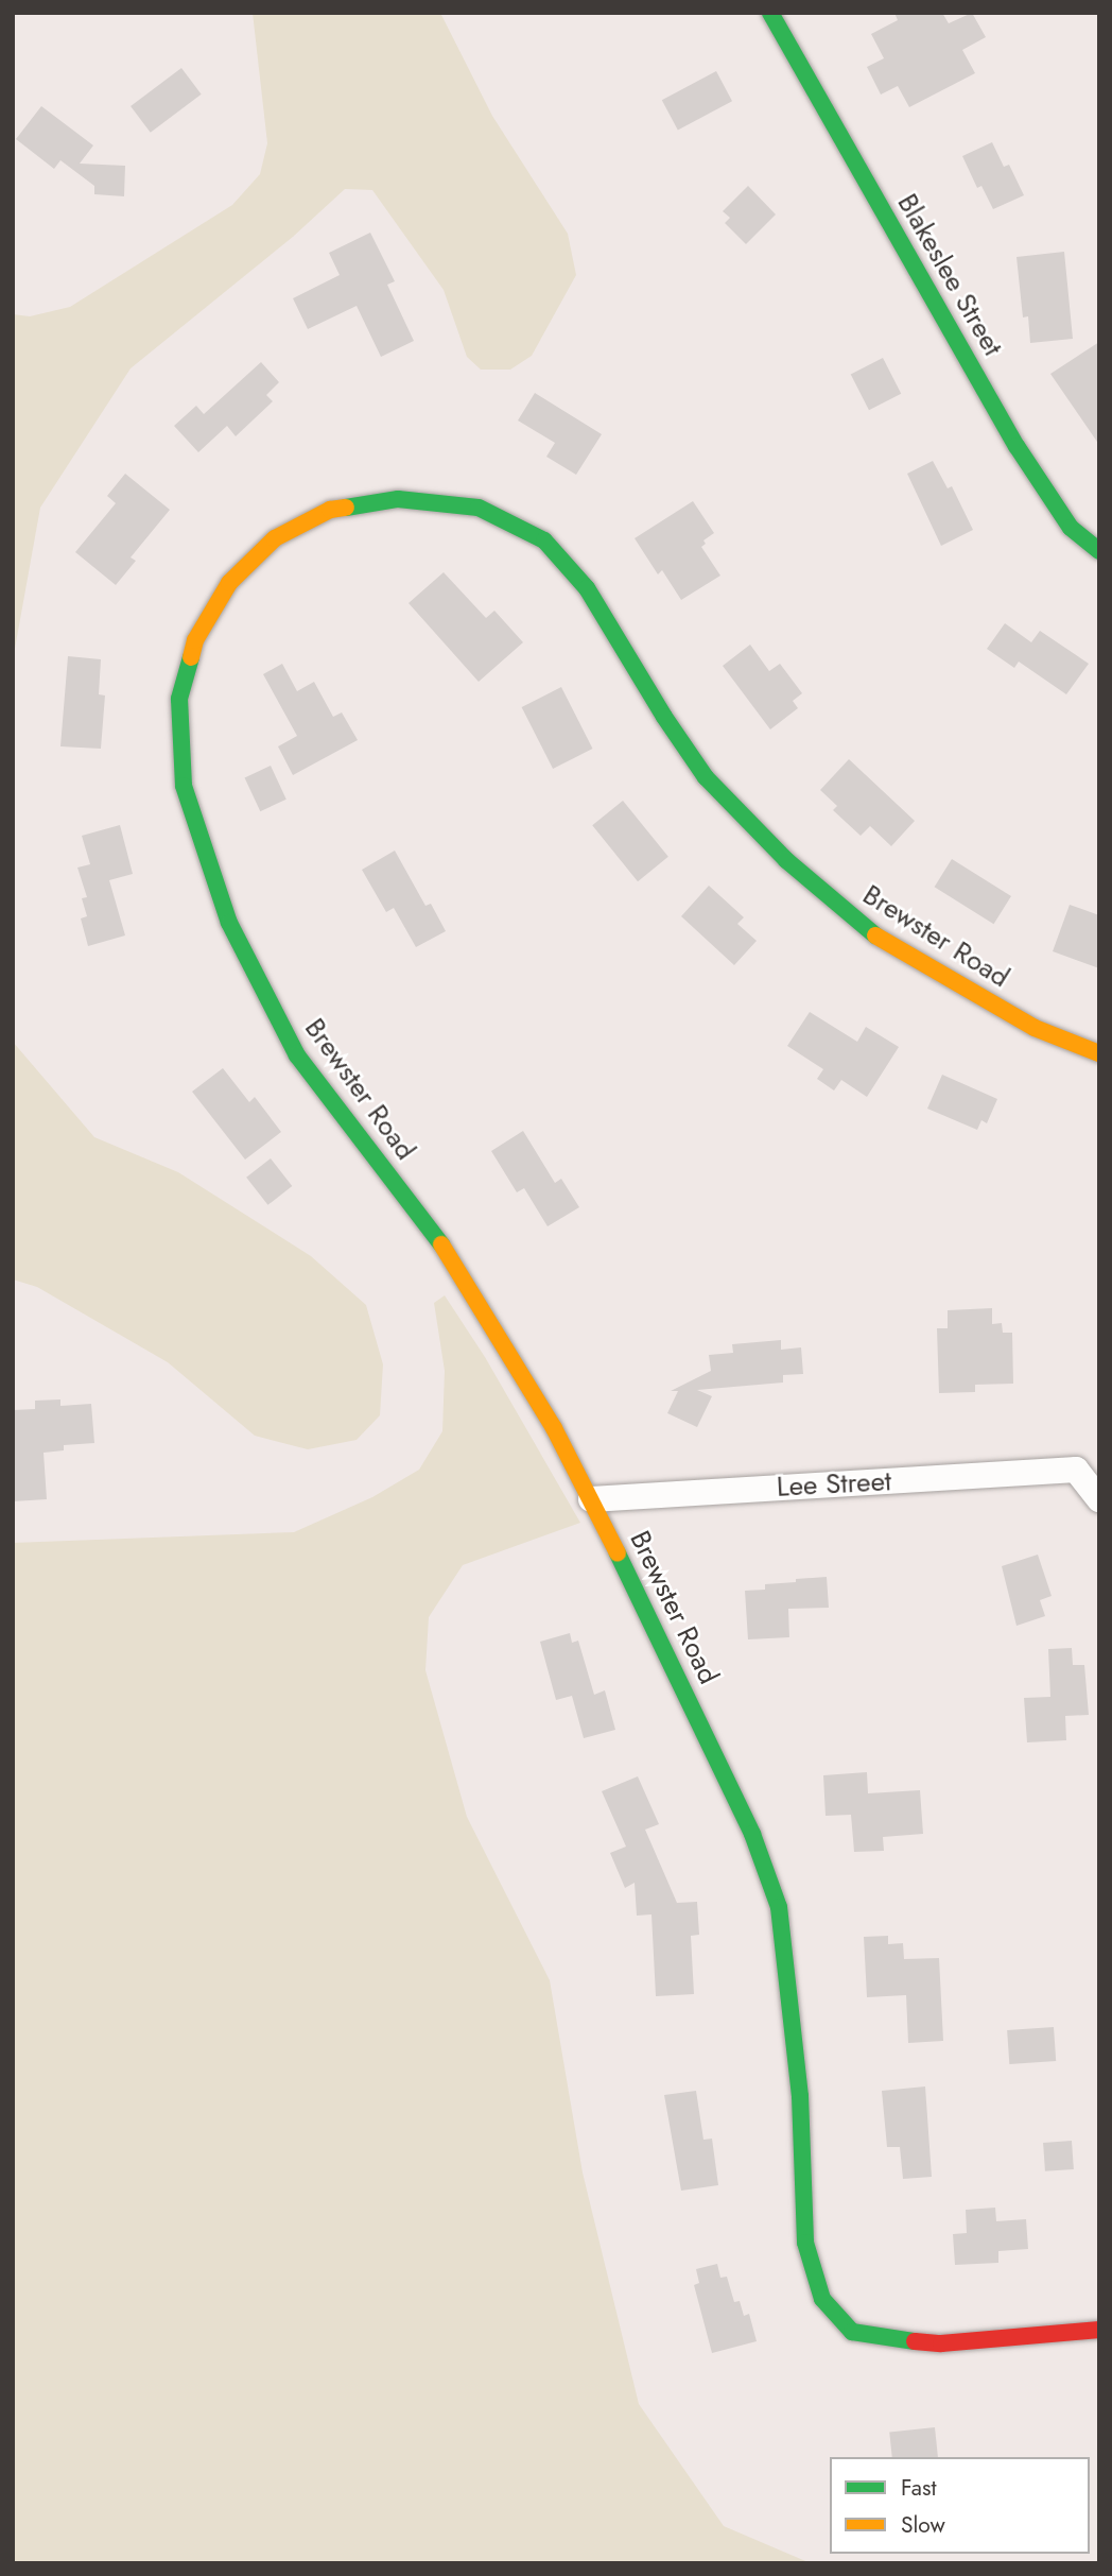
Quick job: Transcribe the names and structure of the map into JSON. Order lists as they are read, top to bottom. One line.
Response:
{"streets":{"street":["Blakeslee Street","Brewster Road","Lee Street"]},"crossings":[["Brewster Road","Lee Street"]],"legend":["Fast","Slow"]}
